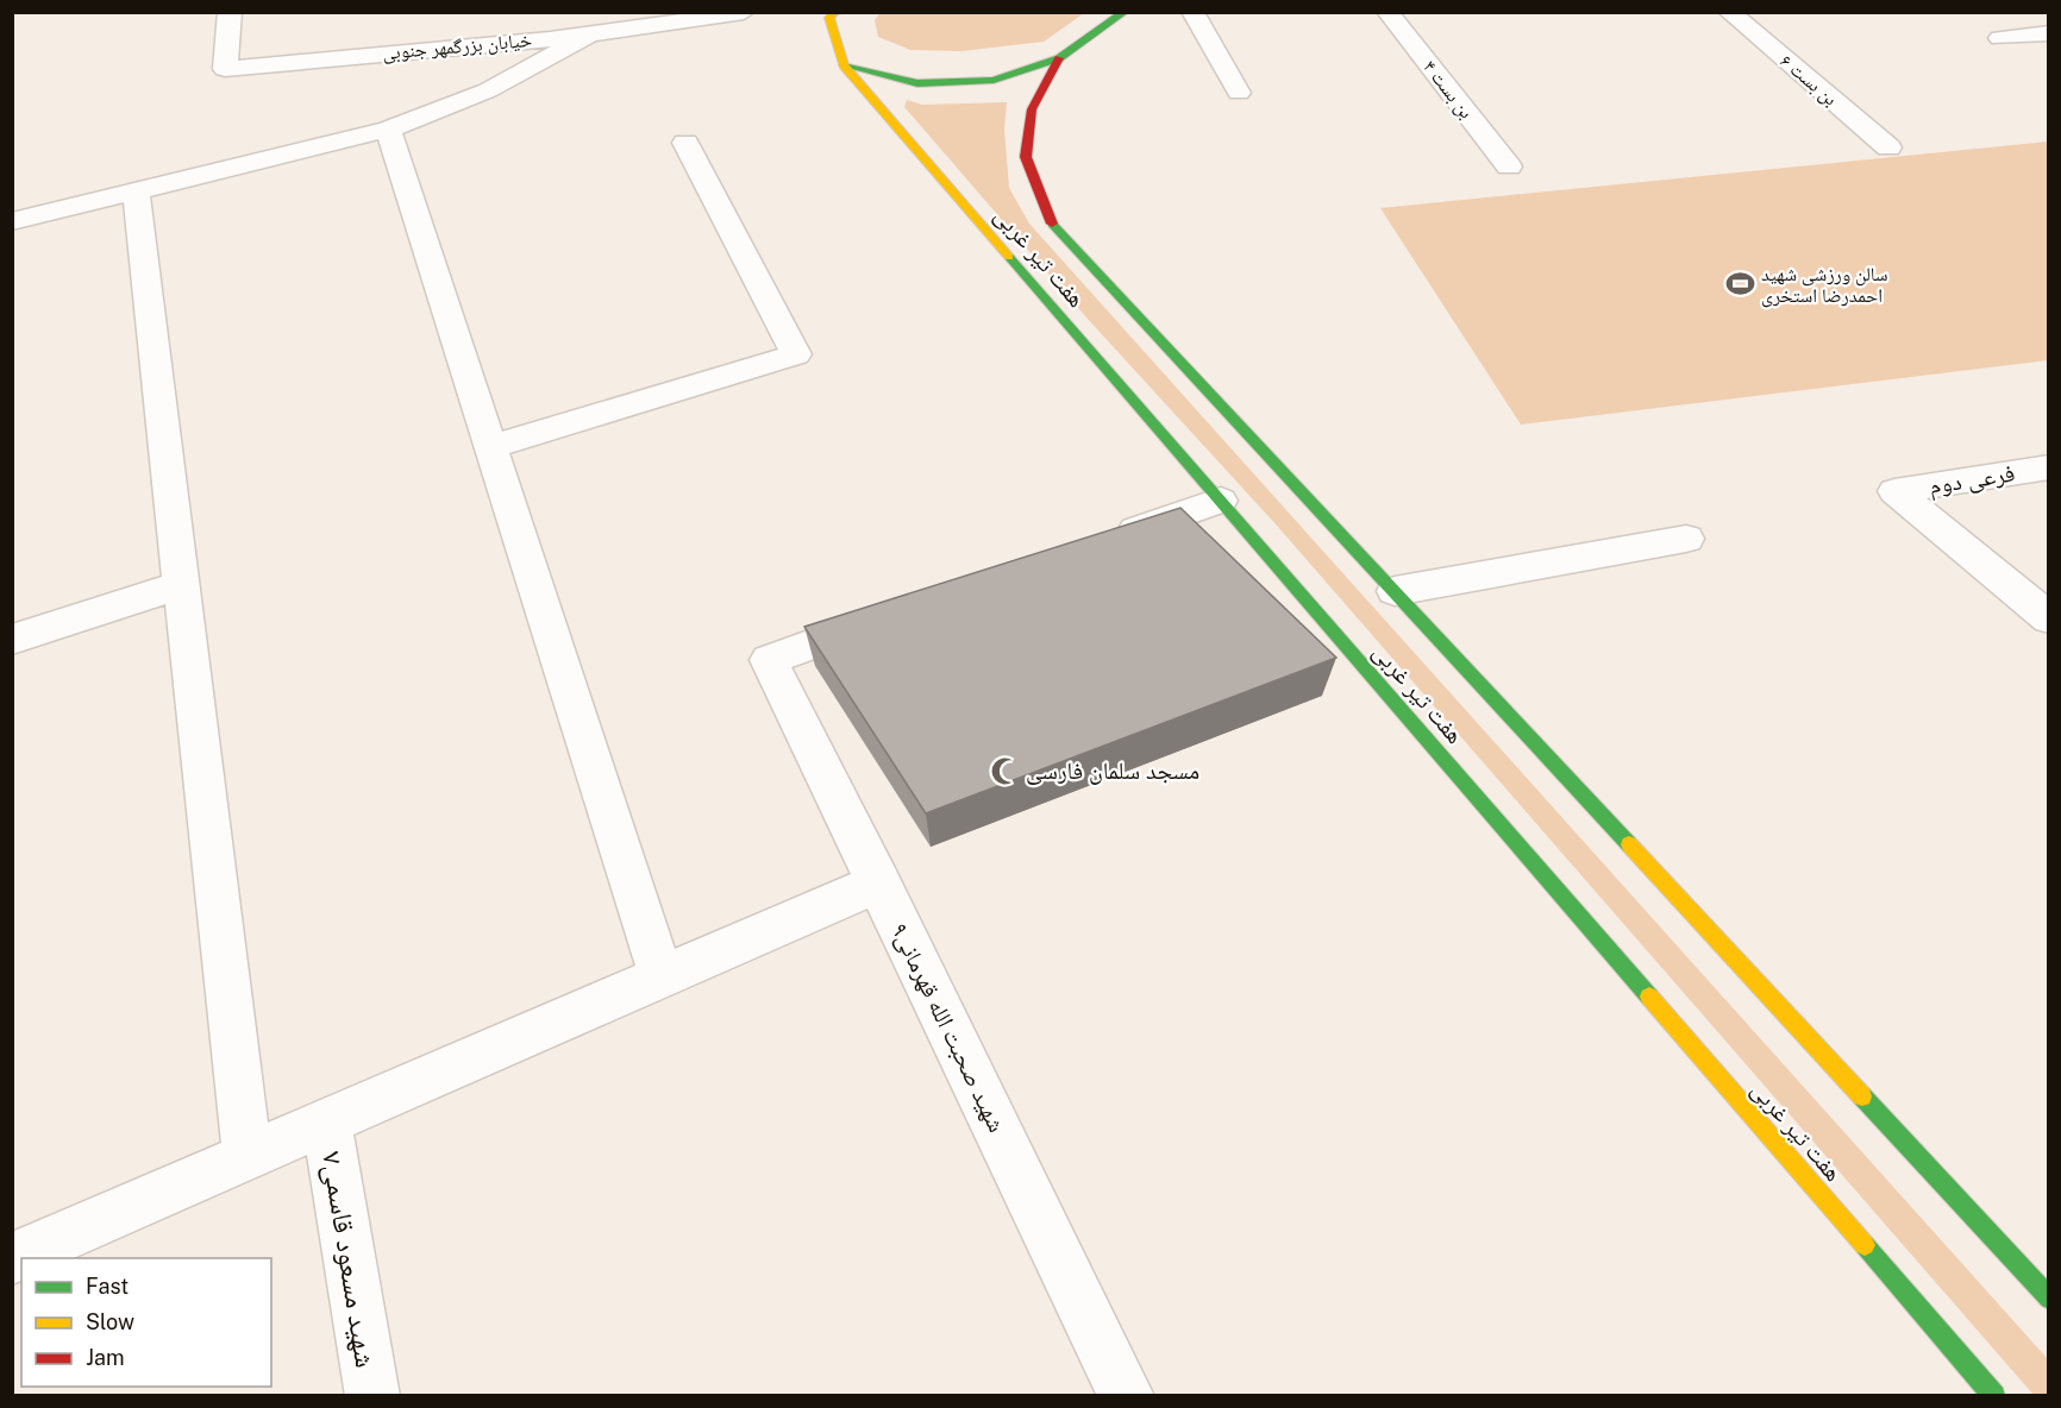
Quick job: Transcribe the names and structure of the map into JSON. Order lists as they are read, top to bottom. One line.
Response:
{"streets":{"main road":["هفت تیر غربی"],"street":["خیابان بزرگمهر جنوبی","بن بست ۶","بن بست ۴","فرعی دوم","شهید صحبت الله قهرمانی۹","شهید مسعود قاسمی۷"]},"places":{"sports":["سالن ورزشی شهید احمدرضا استخری"],"mosque":["مسجد سلمان فارسی"]},"legend":["Fast","Slow","Jam"]}
